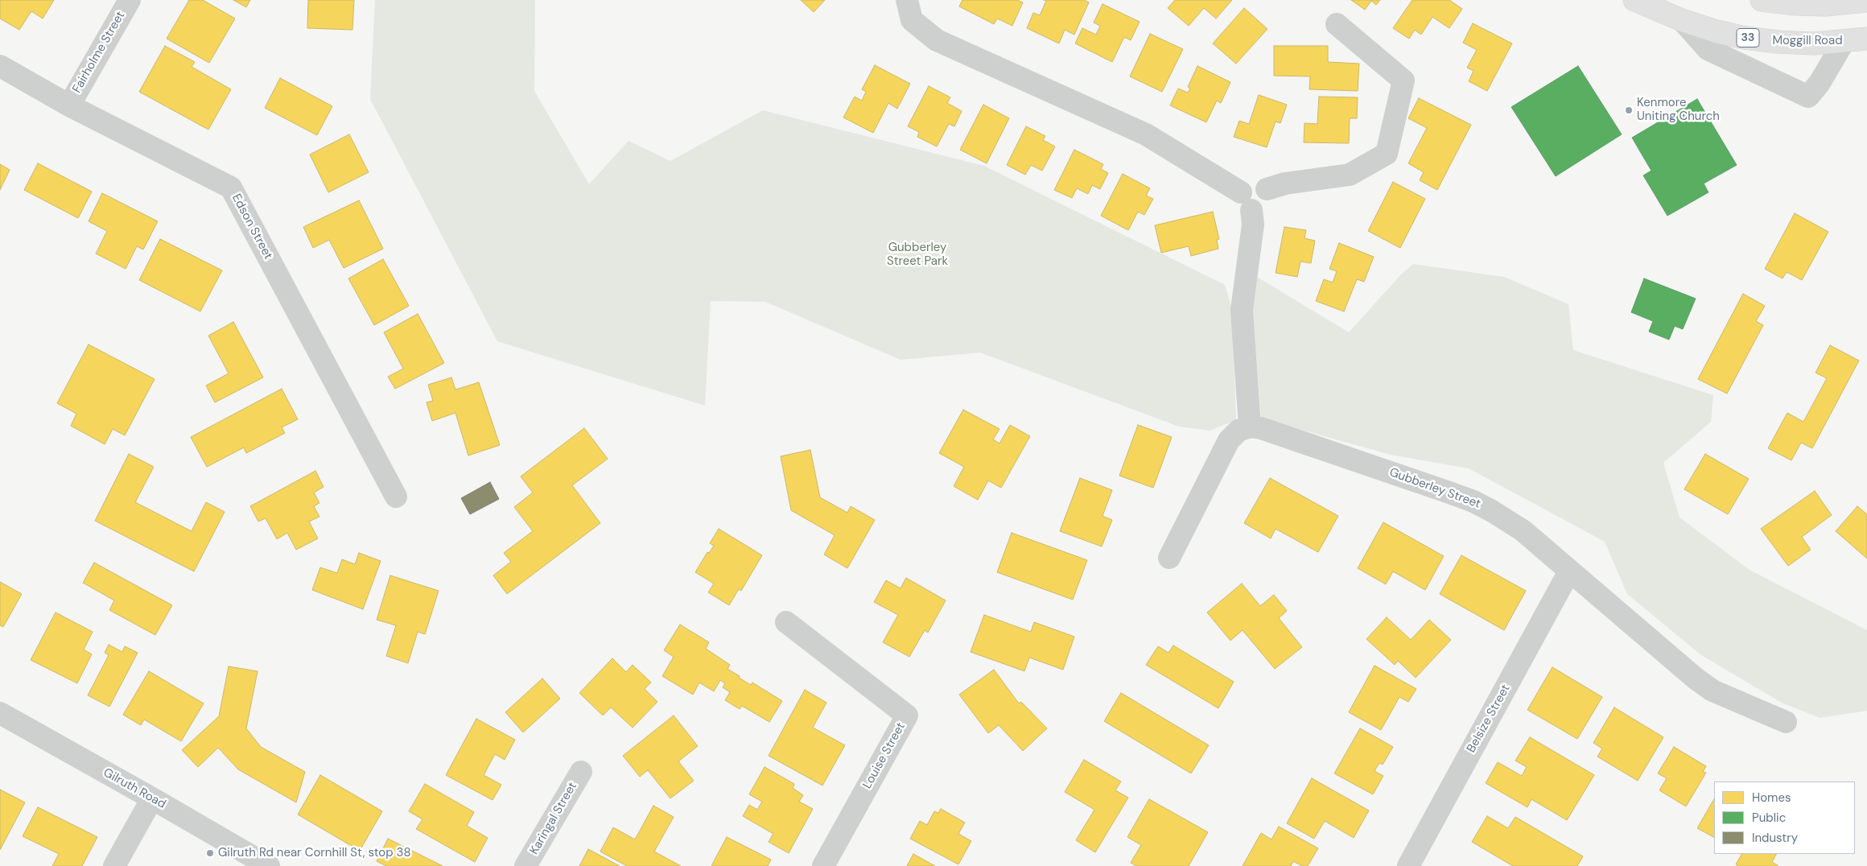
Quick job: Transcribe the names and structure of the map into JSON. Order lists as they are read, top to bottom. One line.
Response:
{"streets":{"highway":["33","Moggill Road"],"street":["Fairholme Street","Edson Street","Gubberley Street","Belsize Street","Louise Street","Gilruth Road","Karingal Street"]},"crossings":[["Fairholme Street","Edson Street"],["Gubberley Street","Belsize Street"]],"parks":["Gubberley Street Park"],"places":["Kenmore Uniting Church","Gilruth Rd near Cornhill St, stop 38"],"legend":["Homes","Public","Industry"]}
